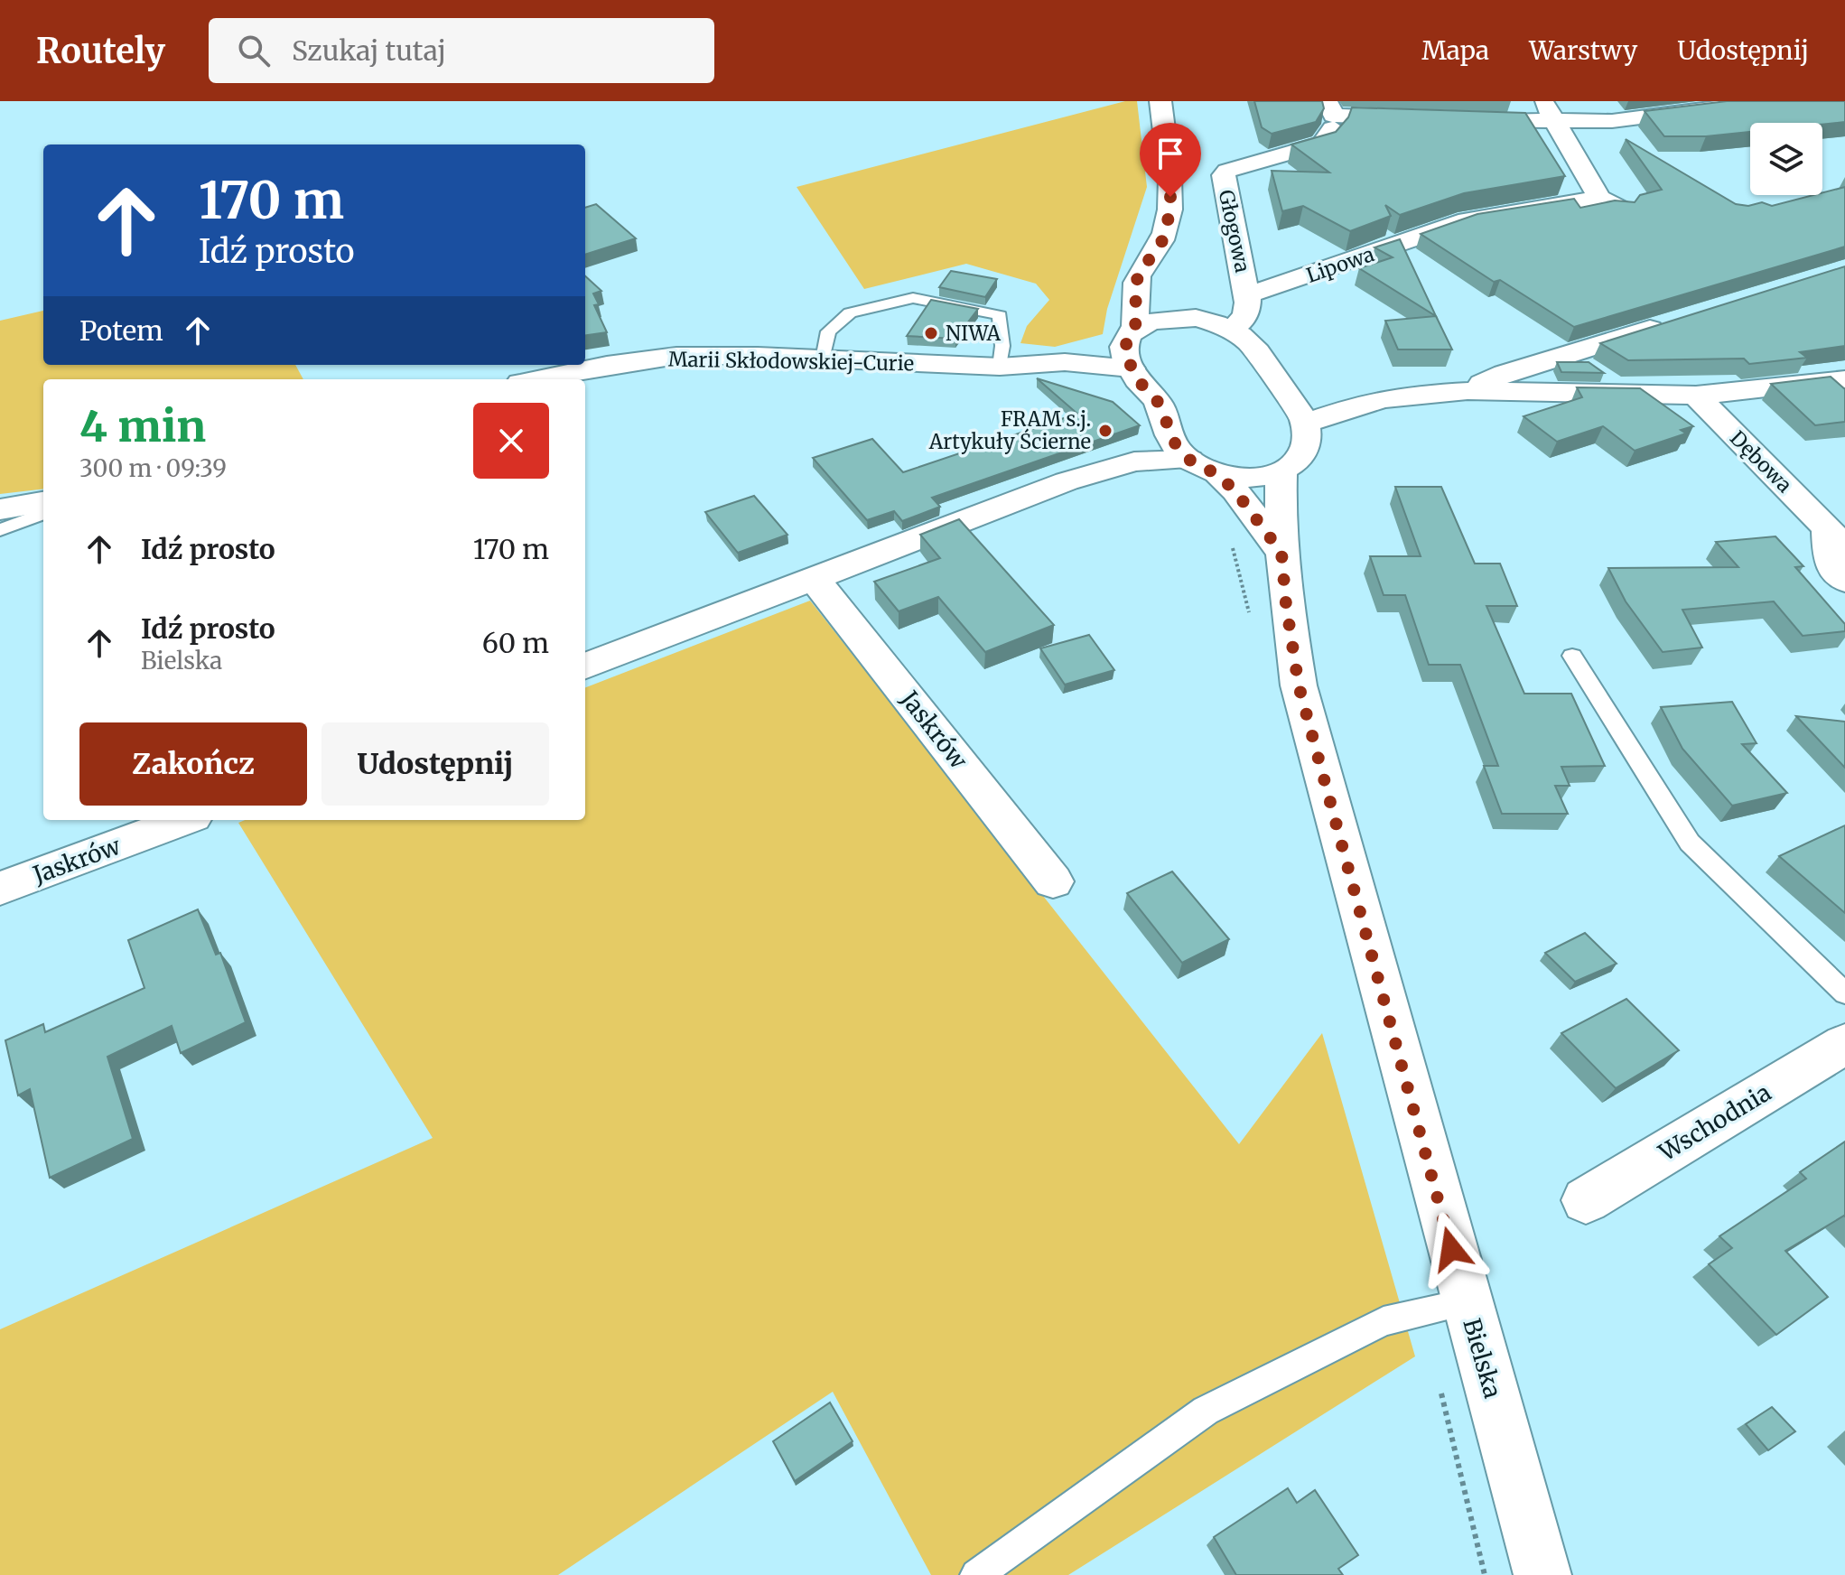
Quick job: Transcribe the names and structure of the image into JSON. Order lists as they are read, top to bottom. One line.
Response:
{"streets":{"street":["Głogowa","Lipowa","Marii Skłodowskiej-Curie","Dębowa","Jaskrów","Wschodnia","Bielska"]},"crossings":[["Głogowa","Lipowa"]],"places":["NIWA","FRAM s.j. Artykuły Ścierne"],"page":{"header":"Routely","search":"Szukaj tutaj","nav":["Mapa","Warstwy","Udostępnij"],"turn":["170 m","Idź prosto"],"then":"Potem","heading":["4 min","300 m · 09:39"],"list":[{"name":"Idź prosto","value":"170 m"},{"name":"Idź prosto","note":"Bielska","value":"60 m"}],"buttons":["Zakończ","Udostępnij"]}}
